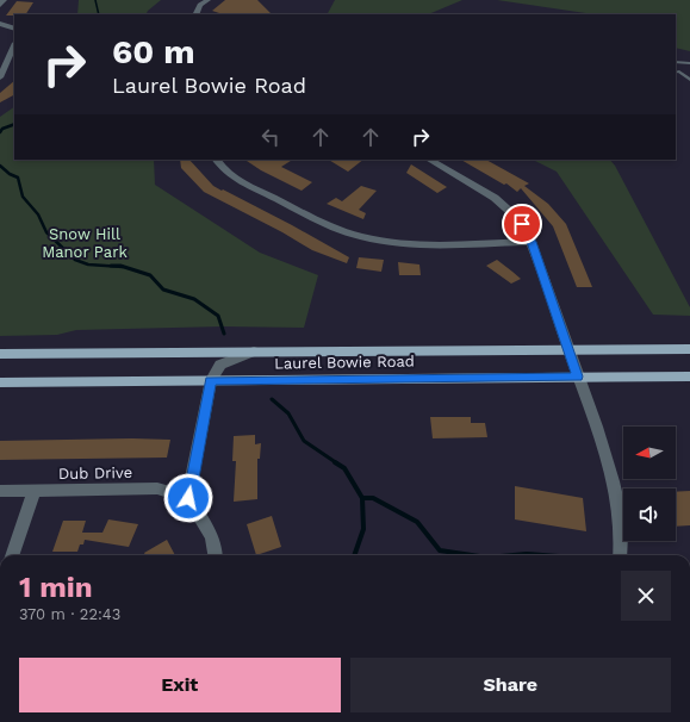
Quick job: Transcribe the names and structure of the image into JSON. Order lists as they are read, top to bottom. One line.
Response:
{"streets":{"main road":["Laurel Bowie Road"],"street":["Dub Drive"]},"parks":["Snow Hill Manor Park"],"north":"left","page":{"turn":["60 m","Laurel Bowie Road"],"heading":["1 min","370 m · 22:43"],"buttons":["Exit","Share"]}}
